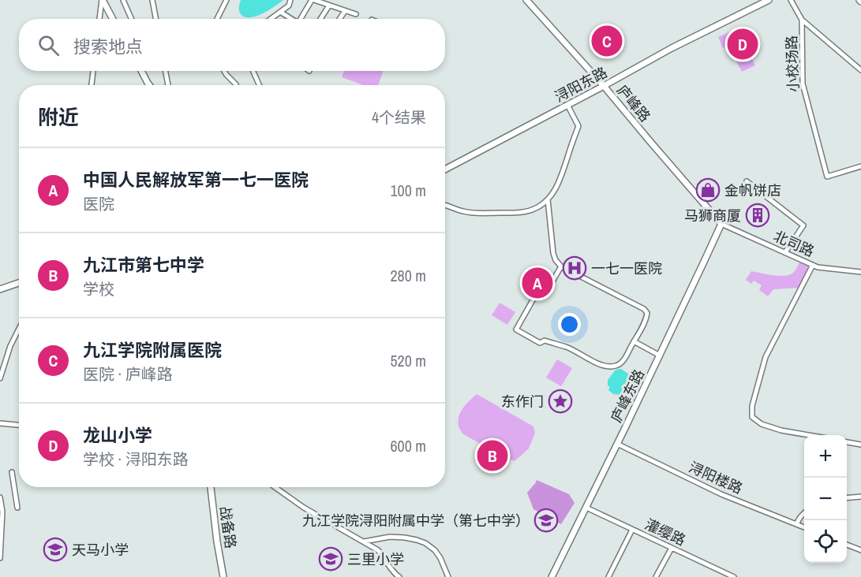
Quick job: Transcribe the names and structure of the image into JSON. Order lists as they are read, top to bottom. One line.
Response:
{"streets":{"main road":["浔阳东路","庐峰路","庐峰东路","战备路"],"street":["小校场路","北司路","浔阳楼路","灌缨路"]},"crossings":[["浔阳东路","庐峰路"],["庐峰路","北司路"],["庐峰路","庐峰东路"],["北司路","庐峰东路"],["庐峰东路","浔阳楼路"],["庐峰东路","灌缨路"]],"places":{"shop":["金帆饼店"],"building":["马狮商厦"],"hospital":["一七一医院"],"place":["东作门"],"school or university":["九江学院浔阳附属中学（第七中学）","天马小学","三里小学"]},"page":{"search":"搜索地点","pins":["C","D","A","B"],"heading":["附近","4个结果"],"list":[{"mark":"A","name":"中国人民解放军第一七一医院","note":"医院","value":"100 m"},{"mark":"B","name":"九江市第七中学","note":"学校","value":"280 m"},{"mark":"C","name":"九江学院附属医院","note":"医院 · 庐峰路","value":"520 m"},{"mark":"D","name":"龙山小学","note":"学校 · 浔阳东路","value":"600 m"}],"map_buttons":["+","−"]}}
